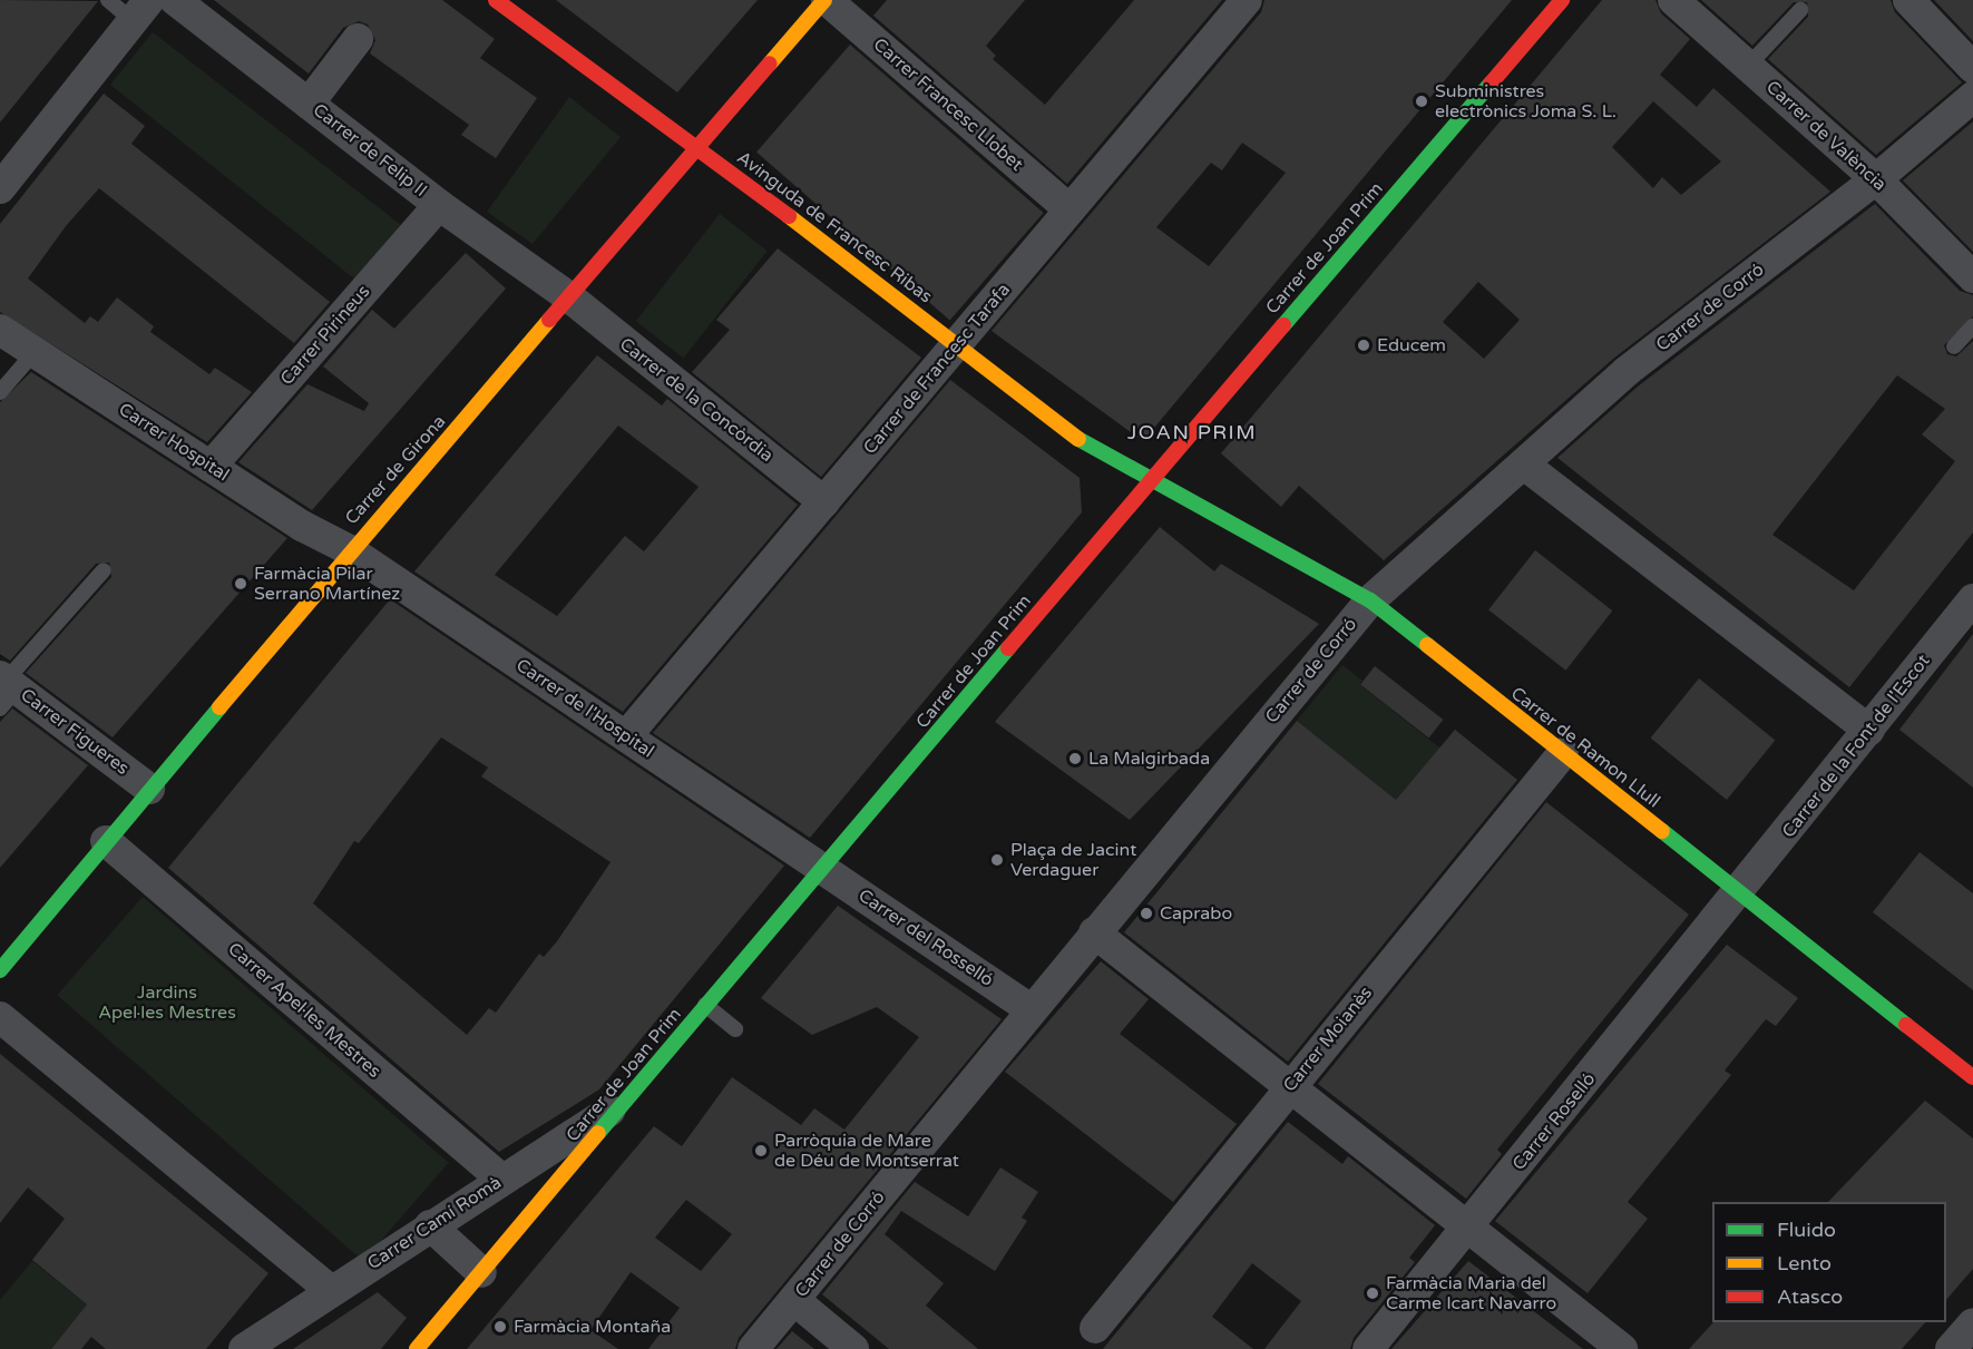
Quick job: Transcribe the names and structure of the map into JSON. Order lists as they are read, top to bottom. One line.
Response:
{"streets":{"street":["Carrer Francesc Llobet","Carrer de València","Carrer de Felip II","Avinguda de Francesc Ribas","Carrer de Joan Prim","Carrer de Corró","Carrer Pirineus","Carrer de Francesc Tarafa","Carrer de la Concòrdia","Carrer Hospital","Carrer de Girona","Carrer de l'Hospital","Carrer Figueres","Carrer de la Font de l'Escot","Carrer de Ramon Llull","Carrer del Rosselló","Carrer Apel·les Mestres","Carrer Moianès","Carrer Roselló","Carrer Camí Romà"]},"crossings":[["Carrer Francesc Llobet","Carrer de Francesc Tarafa"],["Carrer Francesc Llobet","Carrer de Girona"],["Carrer de València","Carrer de Corró"],["Carrer de Felip II","Carrer Pirineus"],["Carrer de Felip II","Carrer de la Concòrdia"],["Carrer de Felip II","Carrer de Girona"],["Avinguda de Francesc Ribas","Carrer de Joan Prim"],["Avinguda de Francesc Ribas","Carrer de Francesc Tarafa"],["Avinguda de Francesc Ribas","Carrer de Girona"],["Avinguda de Francesc Ribas","Carrer de Ramon Llull"],["Carrer de Joan Prim","Carrer de l'Hospital"],["Carrer de Joan Prim","Carrer de Ramon Llull"],["Carrer de Joan Prim","Carrer del Rosselló"],["Carrer de Joan Prim","Carrer Camí Romà"],["Carrer de Corró","Carrer de Ramon Llull"],["Carrer de Corró","Carrer del Rosselló"],["Carrer Pirineus","Carrer Hospital"],["Carrer de Francesc Tarafa","Carrer de la Concòrdia"],["Carrer de Francesc Tarafa","Carrer de l'Hospital"],["Carrer de la Concòrdia","Carrer de Girona"],["Carrer Hospital","Carrer de Girona"],["Carrer Hospital","Carrer de l'Hospital"],["Carrer de Girona","Carrer de l'Hospital"],["Carrer de Girona","Carrer Figueres"],["Carrer de Girona","Carrer Apel·les Mestres"],["Carrer de l'Hospital","Carrer del Rosselló"],["Carrer de la Font de l'Escot","Carrer de Ramon Llull"],["Carrer de la Font de l'Escot","Carrer Roselló"],["Carrer de Ramon Llull","Carrer Moianès"],["Carrer de Ramon Llull","Carrer Roselló"],["Carrer Apel·les Mestres","Carrer Camí Romà"]],"districts":["JOAN PRIM"],"parks":["Jardins Apel·les Mestres"],"places":["Subministres electrònics Joma S. L.","Educem","Farmàcia Pilar Serrano Martínez","La Malgirbada","Plaça de Jacint Verdaguer","Caprabo","Parròquia de Mare de Déu de Montserrat","Farmàcia Maria del Carme Icart Navarro","Farmàcia Montaña"],"legend":["Fluido","Lento","Atasco"]}
